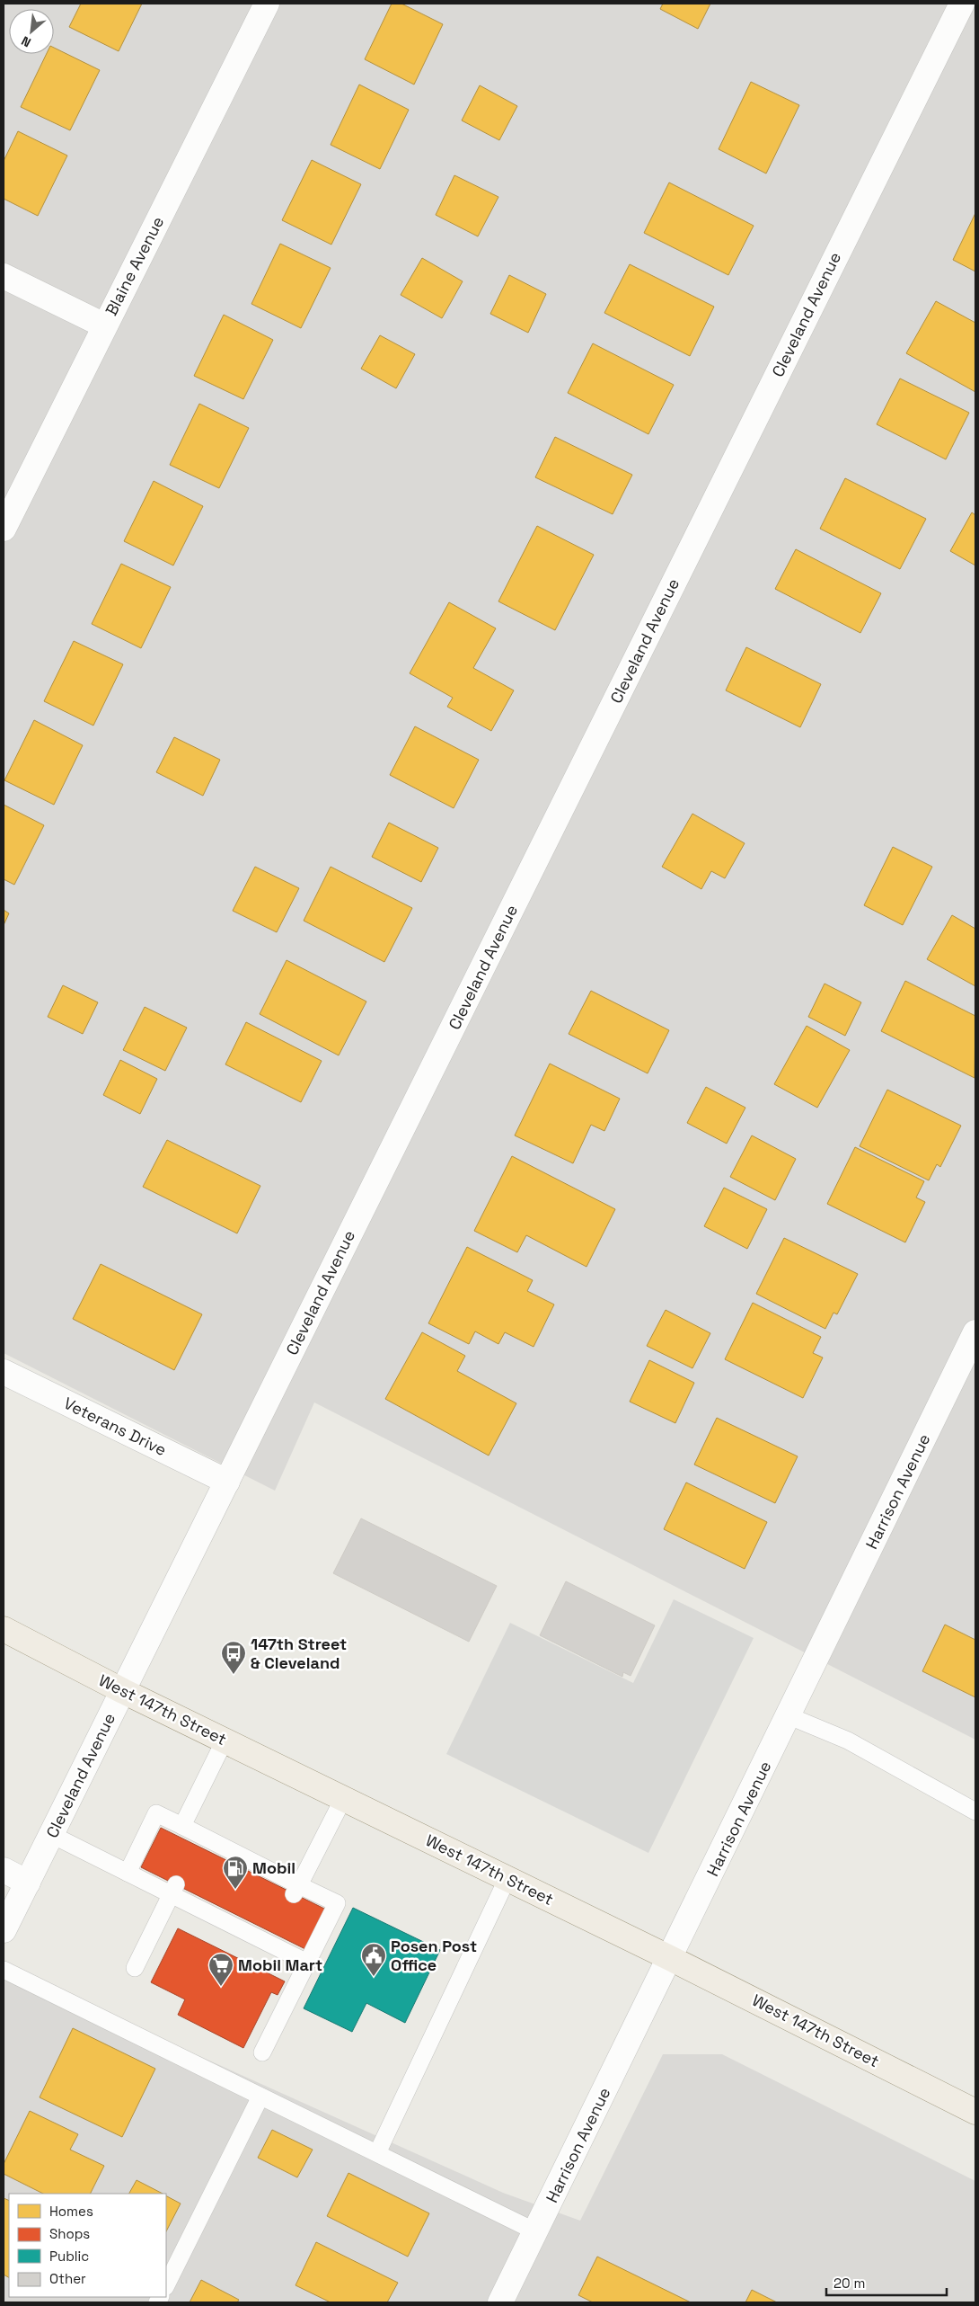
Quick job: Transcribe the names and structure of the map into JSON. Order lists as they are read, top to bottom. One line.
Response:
{"streets":{"main road":["West 147th Street"],"street":["Blaine Avenue","Cleveland Avenue","Veterans Drive","Harrison Avenue"]},"crossings":[["Cleveland Avenue","Veterans Drive"],["Cleveland Avenue","West 147th Street"],["Harrison Avenue","West 147th Street"]],"places":{"bus stop":["147th Street & Cleveland"],"fuel station":["Mobil"],"public building":["Posen Post Office"],"supermarket":["Mobil Mart"]},"legend":["Homes","Shops","Public","Other"],"scale_bar":"20 m","north":"bottom left"}
